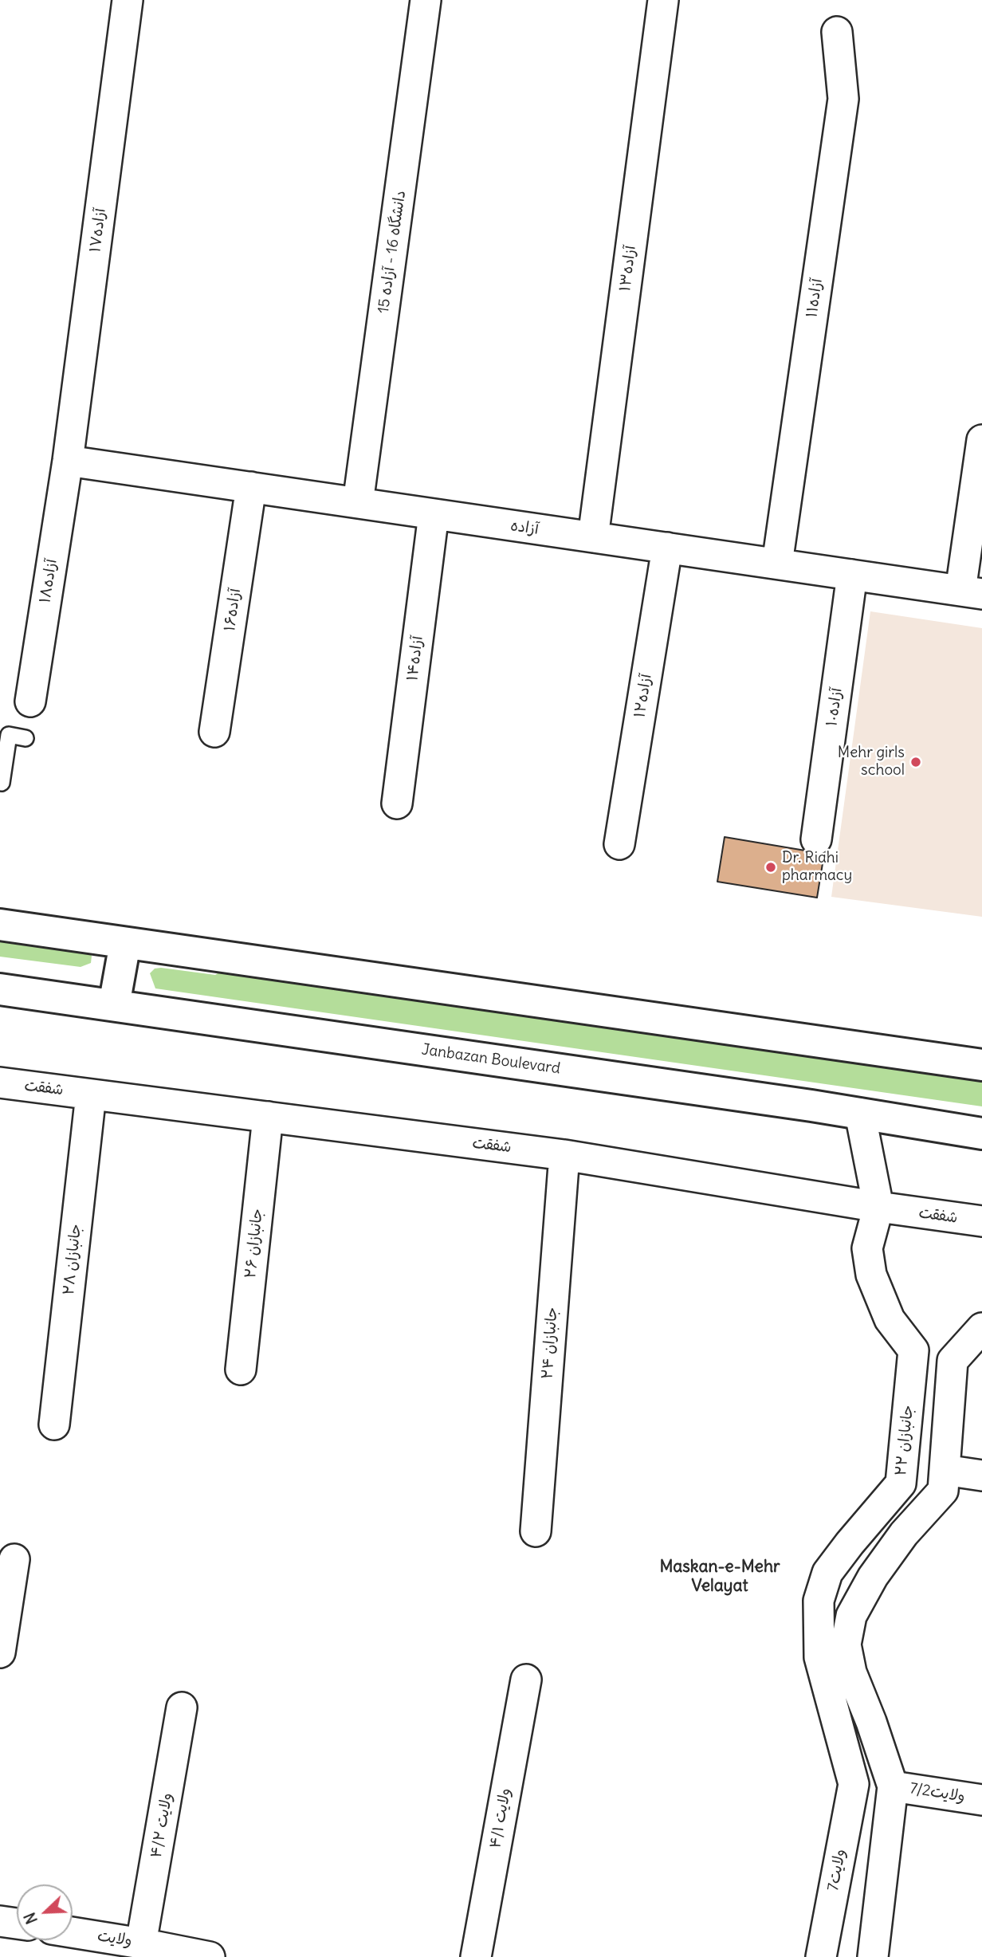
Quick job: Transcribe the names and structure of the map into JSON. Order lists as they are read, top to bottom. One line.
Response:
{"streets":{"main road":["Janbazan Boulevard"],"street":["آزاده۱۷","دانشگاه 16 - آزاده 15","آزاده۱۳","آزاده۱۱","آزاده","آزاده۱۸","آزاده۱۶","آزاده۱۴","آزاده۱۲","آزاده۱۰","شفقت","جانبازان ۲۶","جانبازان ۲۸","جانبازان ۲۴","جانبازان ۲۲","ولایت7/2","ولایت ۴/۱","ولایت ۴/۲","ولایت7","ولایت"]},"crossings":[["آزاده۱۷","آزاده"],["آزاده۱۷","آزاده۱۸"],["دانشگاه 16 - آزاده 15","آزاده"],["آزاده۱۳","آزاده"],["آزاده۱۱","آزاده"],["آزاده","آزاده۱۸"],["آزاده","آزاده۱۶"],["آزاده","آزاده۱۴"],["آزاده","آزاده۱۲"],["آزاده","آزاده۱۰"],["Janbazan Boulevard","جانبازان ۲۲"],["شفقت","جانبازان ۲۶"],["شفقت","جانبازان ۲۸"],["شفقت","جانبازان ۲۴"],["شفقت","جانبازان ۲۲"],["جانبازان ۲۲","ولایت7"],["ولایت ۴/۲","ولایت"]],"districts":["Maskan-e-Mehr Velayat"],"places":["Mehr girls school","Dr. Riahi pharmacy"],"north":"bottom left"}
